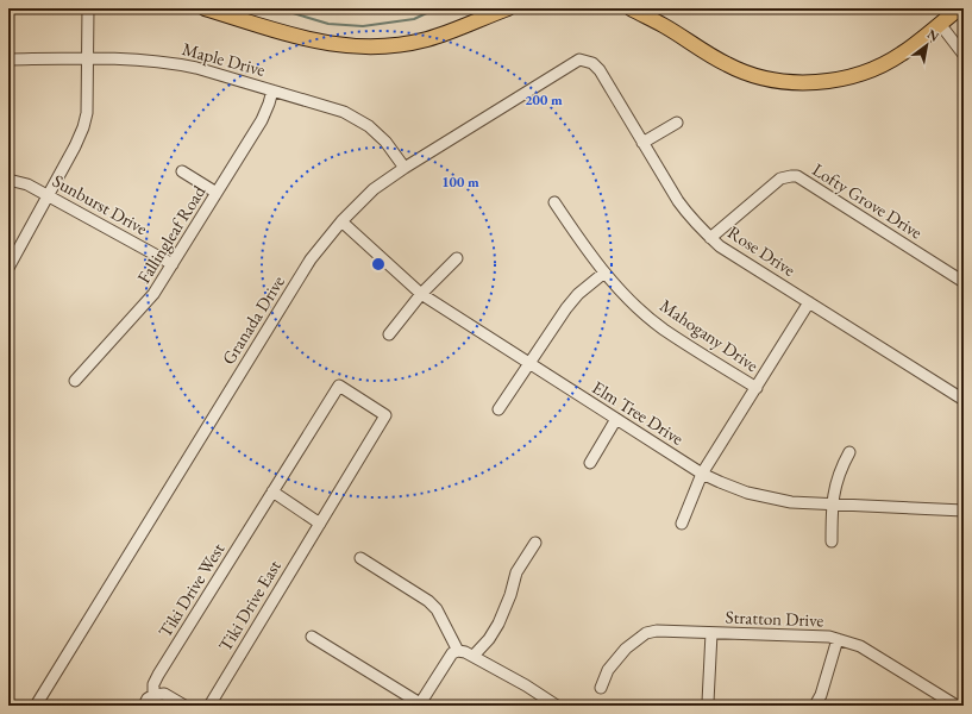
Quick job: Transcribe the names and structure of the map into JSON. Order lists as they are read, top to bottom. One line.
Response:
{"streets":{"street":["Maple Drive","Lofty Grove Drive","Sunburst Drive","Fallingleaf Road","Rose Drive","Granada Drive","Mahogany Drive","Elm Tree Drive","Tiki Drive West","Tiki Drive East","Stratton Drive"]},"crossings":[["Maple Drive","Fallingleaf Road"],["Maple Drive","Granada Drive"],["Lofty Grove Drive","Rose Drive"],["Sunburst Drive","Fallingleaf Road"],["Rose Drive","Granada Drive"],["Granada Drive","Elm Tree Drive"],["Tiki Drive West","Tiki Drive East"]],"north":"top right","rings":["200 m","100 m"]}
